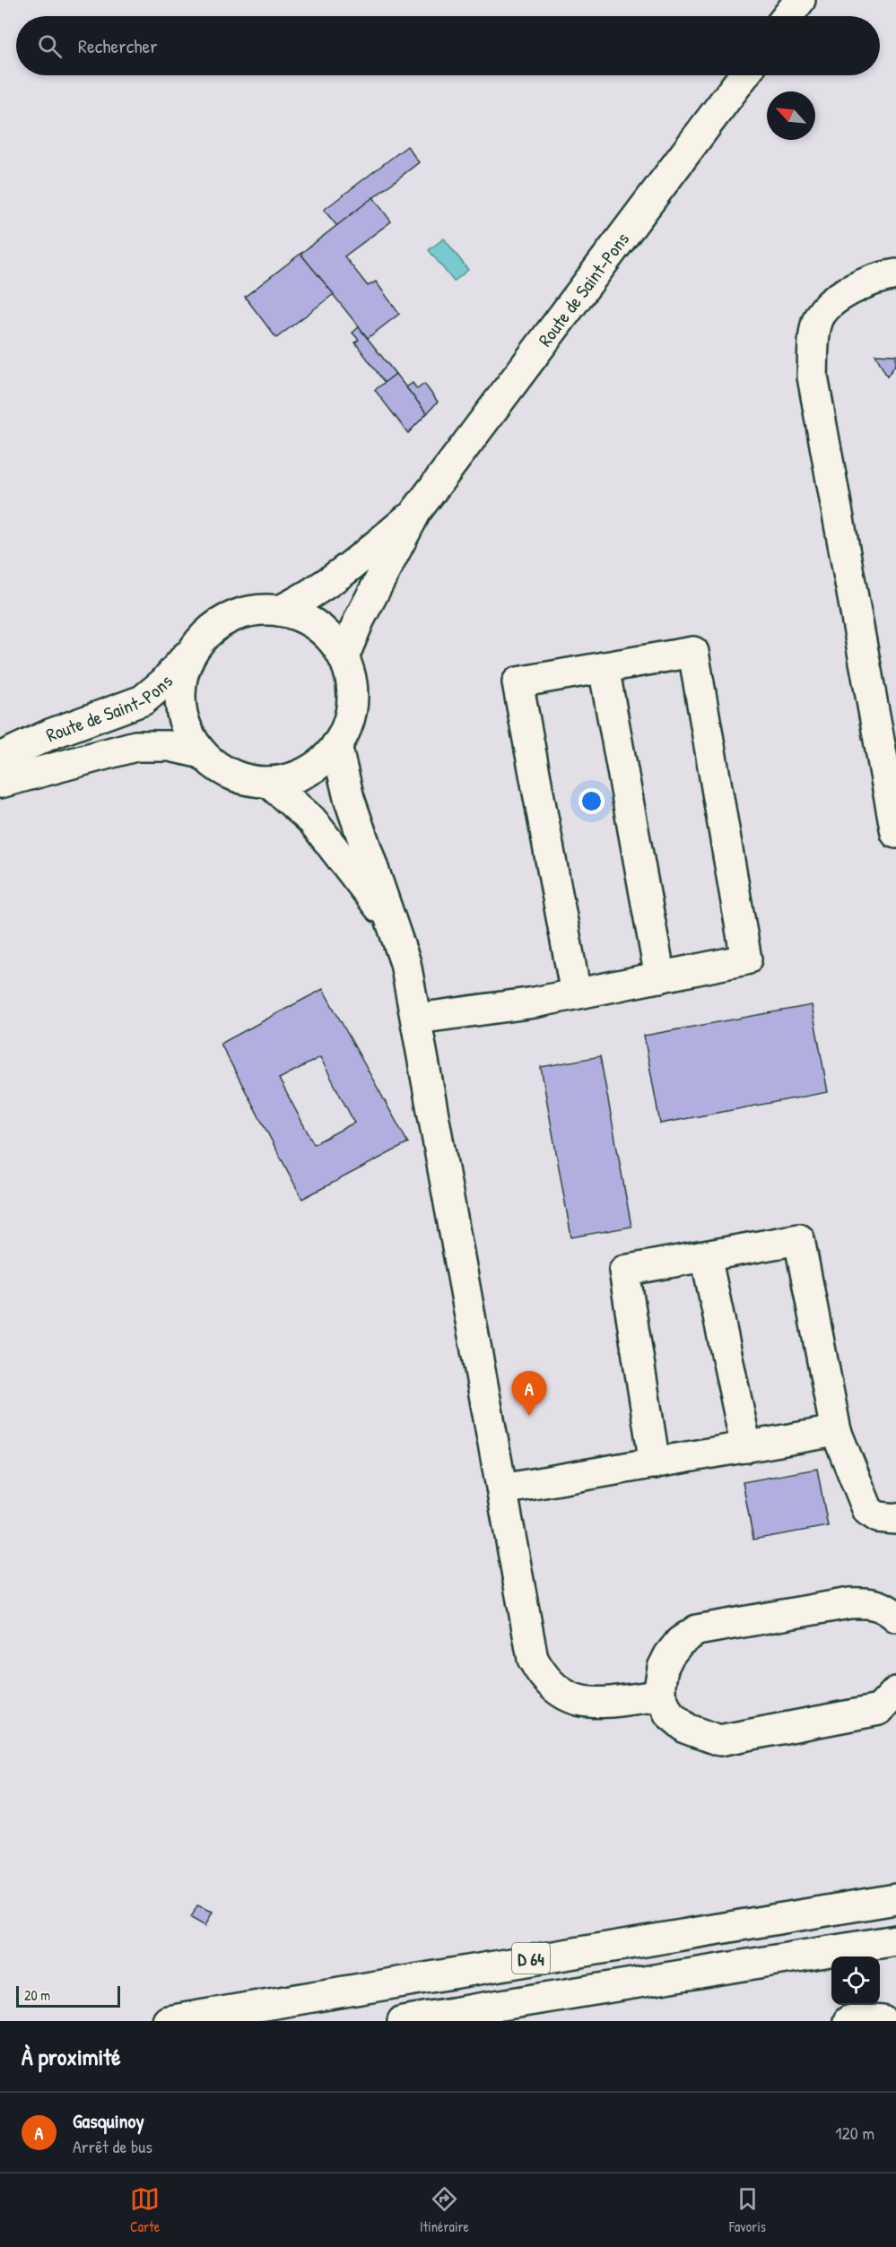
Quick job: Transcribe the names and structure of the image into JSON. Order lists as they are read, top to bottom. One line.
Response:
{"streets":{"main road":["Route de Saint-Pons","D 64"]},"scale_bar":"20 m","north":"top left","page":{"search":"Rechercher","pins":"A","scale":"20 m","heading":"À proximité","list":[{"mark":"A","name":"Gasquinoy","note":"Arrêt de bus","value":"120 m"}],"nav":["Carte","Itinéraire","Favoris"]}}
